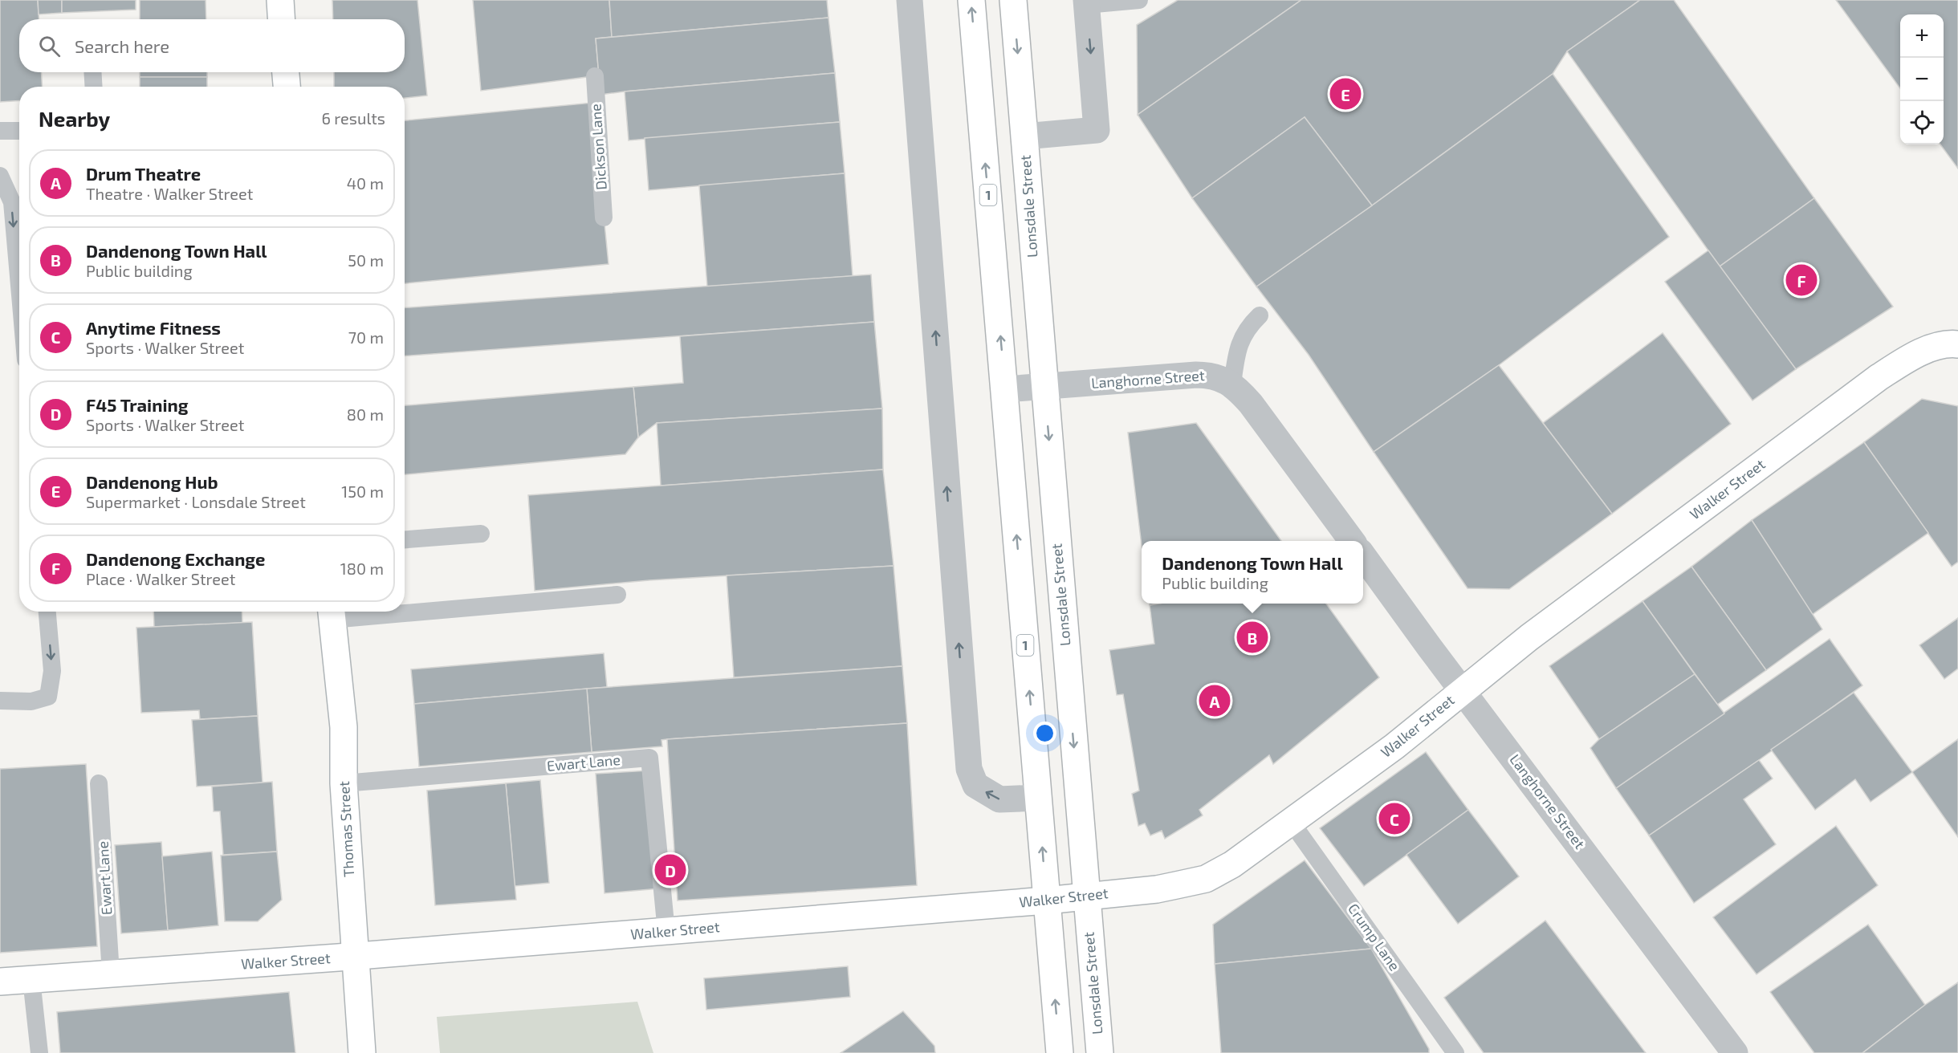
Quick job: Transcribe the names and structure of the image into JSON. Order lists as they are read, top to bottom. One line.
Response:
{"streets":{"main road":["1","Lonsdale Street","Walker Street","Thomas Street"],"street":["Langhorne Street"],"lane":["Dickson Lane","Ewart Lane","Crump Lane"]},"crossings":[["1","Langhorne Street"],["1","Walker Street"],["Lonsdale Street","Langhorne Street"],["Lonsdale Street","Walker Street"],["Langhorne Street","Walker Street"],["Walker Street","Ewart Lane"],["Walker Street","Thomas Street"],["Walker Street","Crump Lane"],["Ewart Lane","Thomas Street"]],"page":{"map_buttons":["+","−"],"search":"Search here","pins":["E","F","B","A","C","D"],"heading":["Nearby","6 results"],"list":[{"mark":"A","name":"Drum Theatre","note":"Theatre · Walker Street","value":"40 m"},{"mark":"B","name":"Dandenong Town Hall","note":"Public building","value":"50 m"},{"mark":"C","name":"Anytime Fitness","note":"Sports · Walker Street","value":"70 m"},{"mark":"D","name":"F45 Training","note":"Sports · Walker Street","value":"80 m"},{"mark":"E","name":"Dandenong Hub","note":"Supermarket · Lonsdale Street","value":"150 m"},{"mark":"F","name":"Dandenong Exchange","note":"Place · Walker Street","value":"180 m"}],"popup":["Dandenong Town Hall","Public building"]}}
